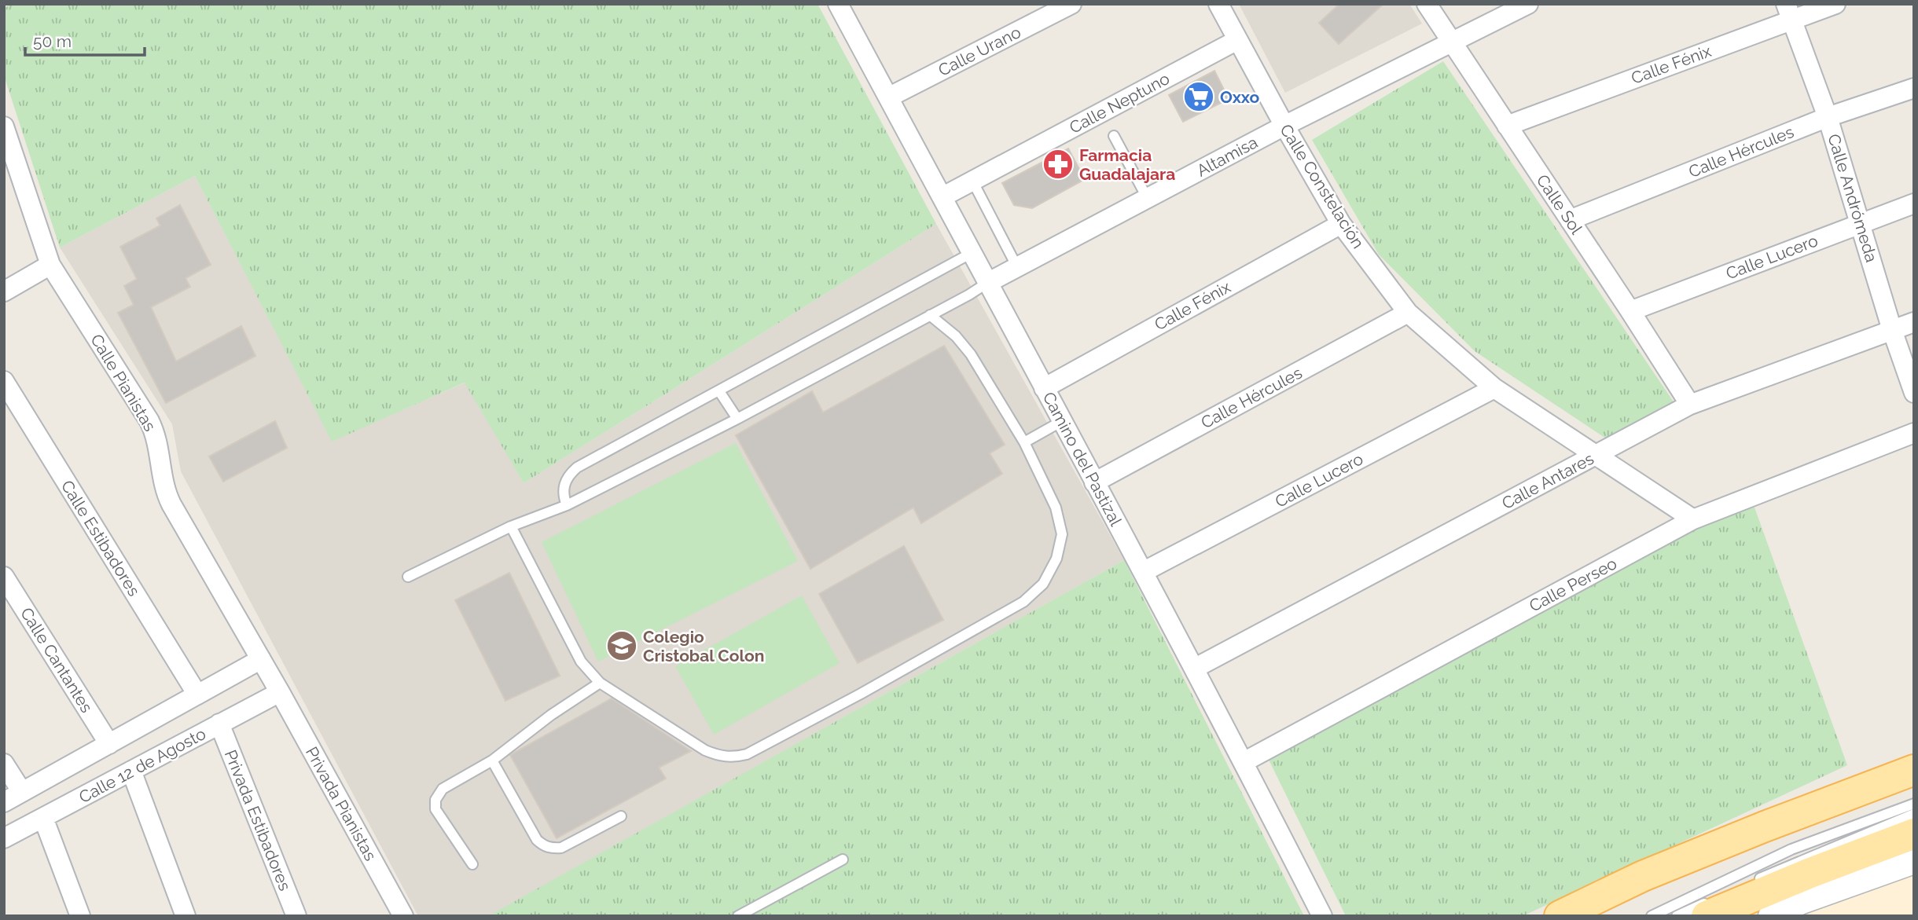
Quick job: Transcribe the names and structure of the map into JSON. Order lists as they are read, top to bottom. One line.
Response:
{"streets":{"street":["Calle Urano","Calle Fénix","Calle Neptuno","Calle Hércules","Altamisa","Calle Constelación","Calle Andrómeda","Calle Sol","Calle Lucero","Calle Pianistas","Camino del Pastizal","Calle Antares","Calle Estibadores","Calle Perseo","Calle Cantantes","Calle 12 de Agosto","Privada Pianistas","Privada Estibadores"]},"crossings":[["Calle Urano","Camino del Pastizal"],["Calle Fénix","Calle Constelación"],["Calle Fénix","Calle Andrómeda"],["Calle Fénix","Calle Sol"],["Calle Fénix","Camino del Pastizal"],["Calle Neptuno","Calle Constelación"],["Calle Neptuno","Camino del Pastizal"],["Calle Hércules","Calle Constelación"],["Calle Hércules","Calle Andrómeda"],["Calle Hércules","Calle Sol"],["Calle Hércules","Camino del Pastizal"],["Altamisa","Calle Constelación"],["Altamisa","Calle Sol"],["Altamisa","Camino del Pastizal"],["Calle Constelación","Calle Lucero"],["Calle Constelación","Calle Antares"],["Calle Constelación","Calle Perseo"],["Calle Andrómeda","Calle Lucero"],["Calle Andrómeda","Calle Antares"],["Calle Sol","Calle Lucero"],["Calle Sol","Calle Antares"],["Calle Lucero","Camino del Pastizal"],["Calle Pianistas","Calle 12 de Agosto"],["Calle Pianistas","Privada Pianistas"],["Camino del Pastizal","Calle Antares"],["Camino del Pastizal","Calle Perseo"],["Calle Estibadores","Calle 12 de Agosto"],["Calle Cantantes","Calle 12 de Agosto"],["Calle 12 de Agosto","Privada Pianistas"],["Calle 12 de Agosto","Privada Estibadores"]],"places":{"supermarket":["Oxxo"],"pharmacy":["Farmacia Guadalajara"],"school or university":["Colegio Cristobal Colon"]},"scale_bar":"50 m"}
